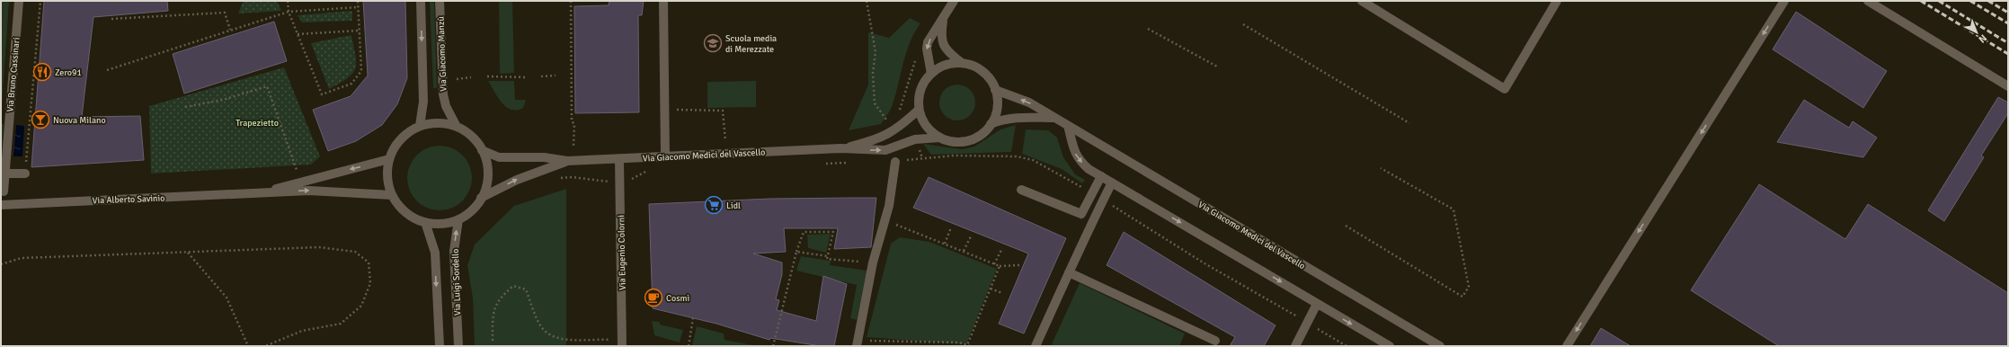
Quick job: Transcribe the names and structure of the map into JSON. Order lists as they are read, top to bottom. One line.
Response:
{"streets":{"street":["Via Giacomo Manzù","Via Bruno Cassinari","Via Giacomo Medici del Vascello","Via Alberto Savinio","Via Eugenio Colorni","Via Luigi Sordello"]},"crossings":[["Via Giacomo Manzù","Via Giacomo Medici del Vascello"],["Via Giacomo Manzù","Via Alberto Savinio"],["Via Giacomo Manzù","Via Luigi Sordello"],["Via Giacomo Medici del Vascello","Via Alberto Savinio"],["Via Giacomo Medici del Vascello","Via Eugenio Colorni"],["Via Giacomo Medici del Vascello","Via Luigi Sordello"],["Via Alberto Savinio","Via Luigi Sordello"]],"parks":["Trapezietto"],"places":{"school or university":["Scuola media di Merezzate"],"restaurant":["Zero91"],"bar":["Nuova Milano"],"supermarket":["Lidl"],"cafe":["Cosmì"]},"north":"bottom right"}
